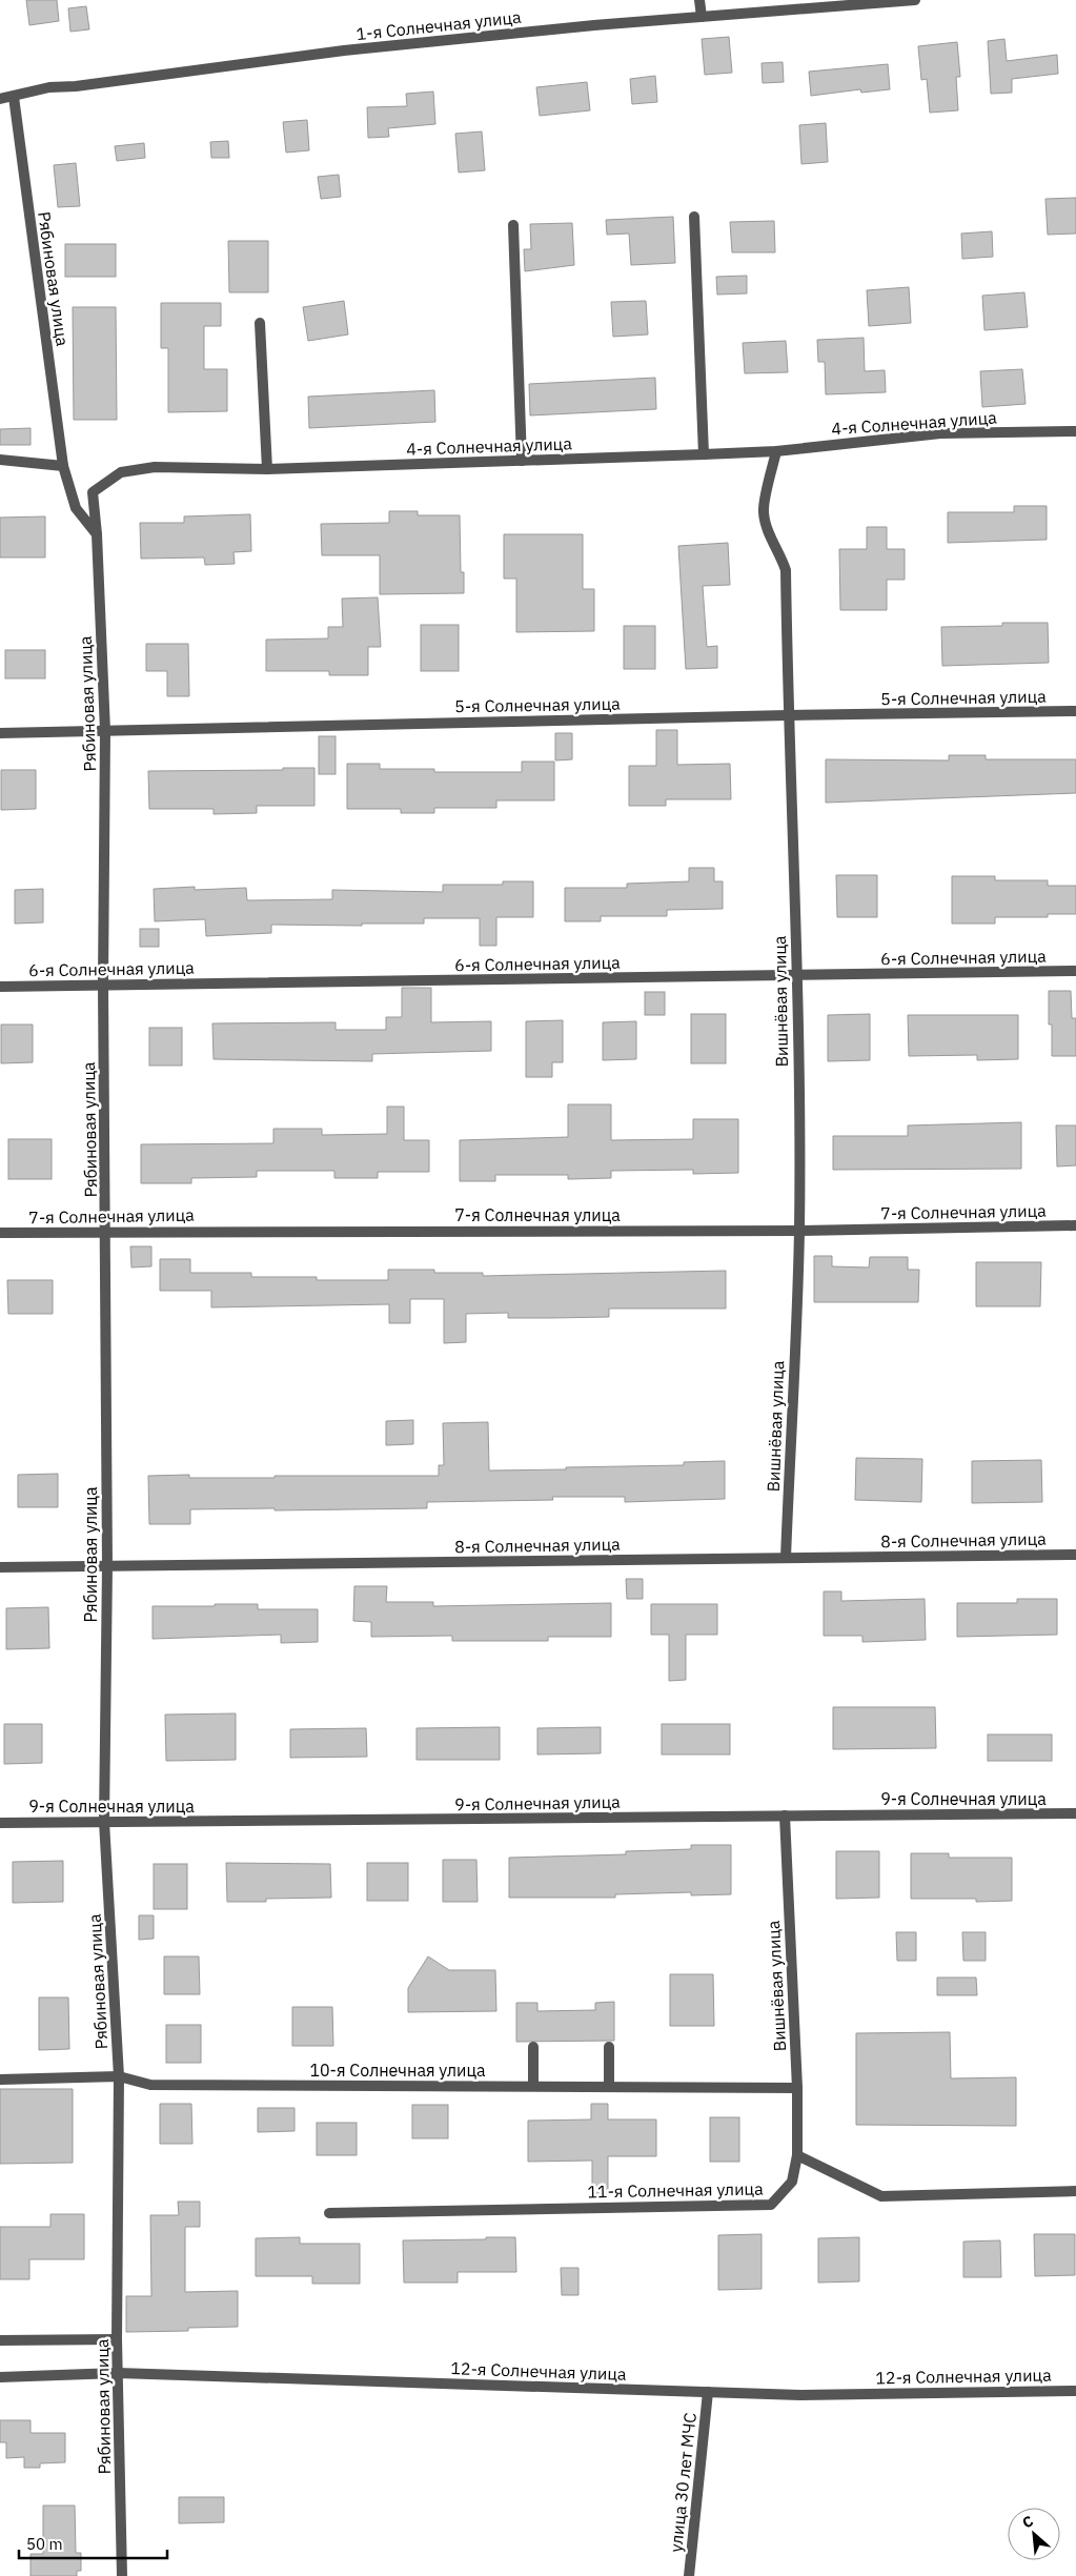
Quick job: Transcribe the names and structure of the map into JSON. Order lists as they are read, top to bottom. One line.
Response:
{"streets":{"street":["1-я Солнечная улица","Рябиновая улица","4-я Солнечная улица","5-я Солнечная улица","6-я Солнечная улица","Вишнёвая улица","7-я Солнечная улица","8-я Солнечная улица","9-я Солнечная улица","10-я Солнечная улица","11-я Солнечная улица","12-я Солнечная улица","улица 30 лет МЧС"]},"crossings":[["1-я Солнечная улица","Рябиновая улица"],["Рябиновая улица","4-я Солнечная улица"],["Рябиновая улица","5-я Солнечная улица"],["Рябиновая улица","6-я Солнечная улица"],["Рябиновая улица","7-я Солнечная улица"],["Рябиновая улица","8-я Солнечная улица"],["Рябиновая улица","9-я Солнечная улица"],["Рябиновая улица","10-я Солнечная улица"],["Рябиновая улица","12-я Солнечная улица"],["4-я Солнечная улица","Вишнёвая улица"],["5-я Солнечная улица","Вишнёвая улица"],["6-я Солнечная улица","Вишнёвая улица"],["Вишнёвая улица","7-я Солнечная улица"],["Вишнёвая улица","8-я Солнечная улица"],["Вишнёвая улица","9-я Солнечная улица"],["Вишнёвая улица","10-я Солнечная улица"],["Вишнёвая улица","11-я Солнечная улица"],["12-я Солнечная улица","улица 30 лет МЧС"]],"scale_bar":"50 m","north":"top left"}
